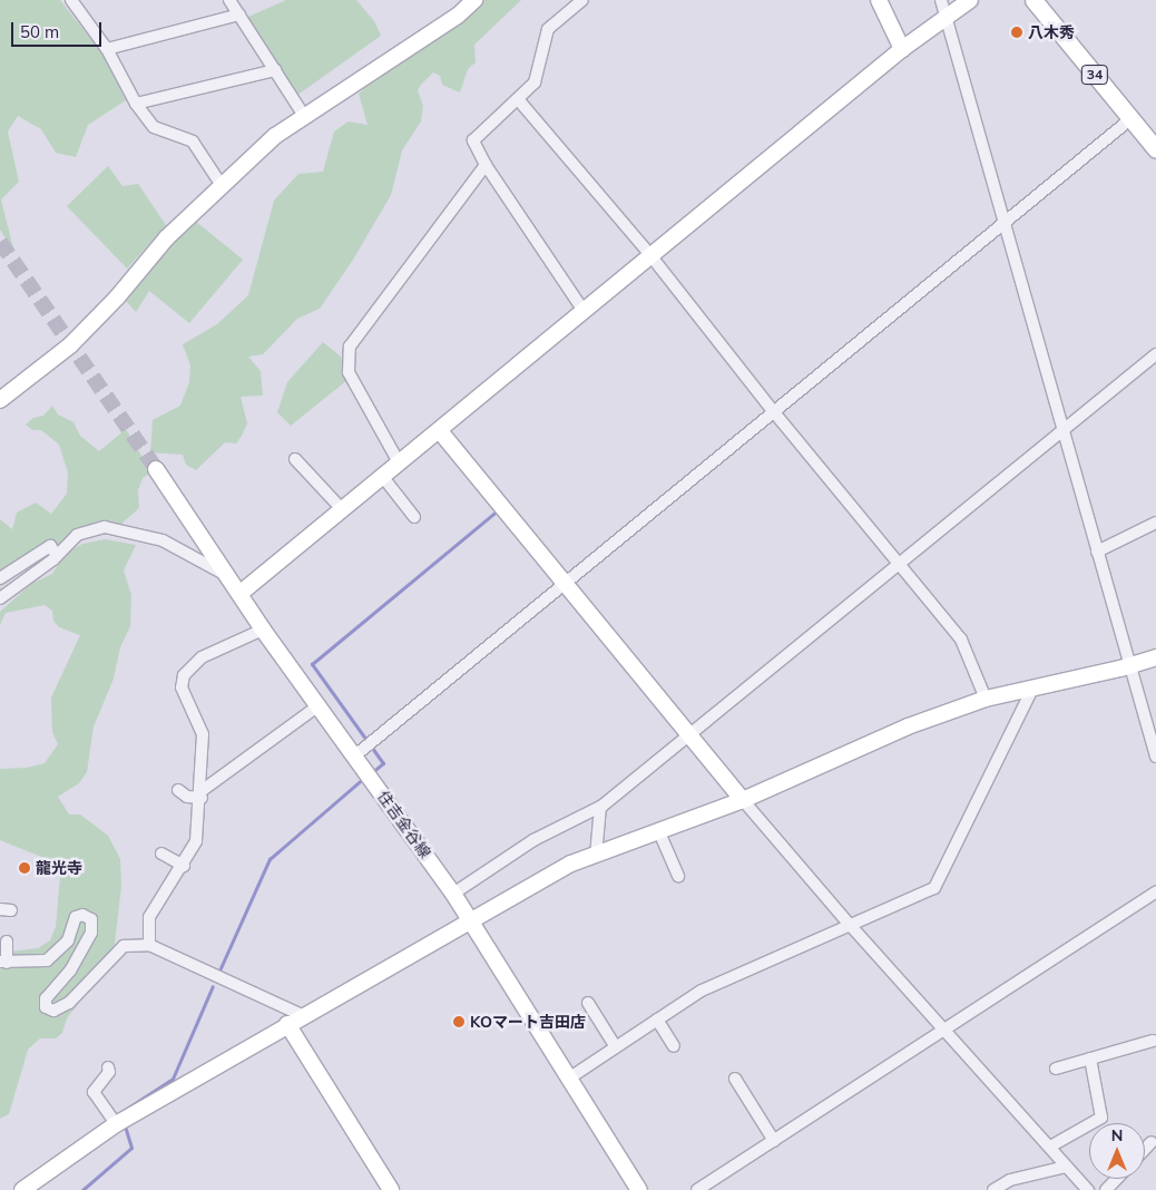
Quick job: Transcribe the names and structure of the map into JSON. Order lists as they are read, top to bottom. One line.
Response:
{"streets":{"main road":["34"],"street":["住吉金谷線"]},"places":["八木秀","龍光寺","KOマート吉田店"],"scale_bar":"50 m","north":"top"}
